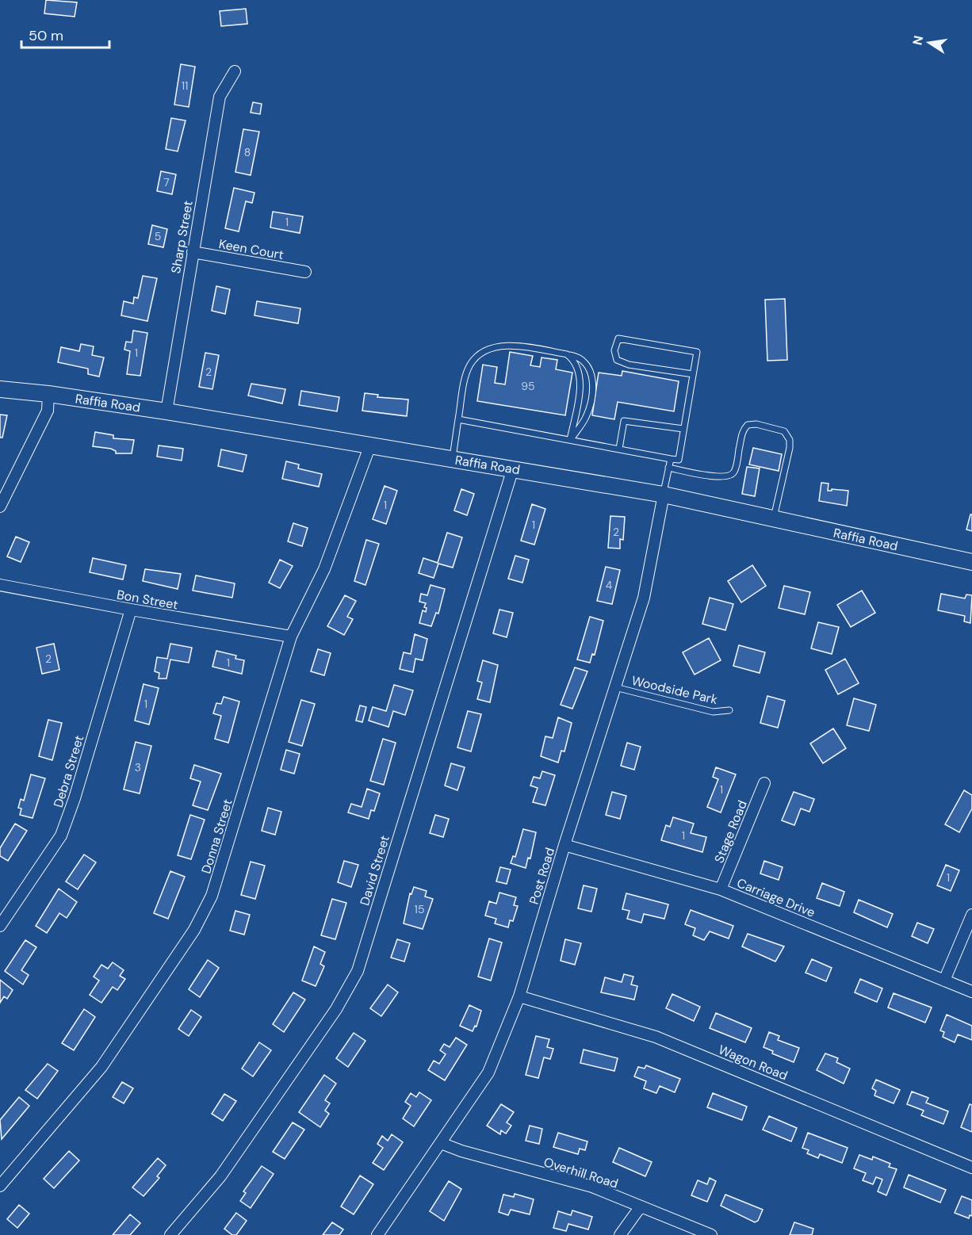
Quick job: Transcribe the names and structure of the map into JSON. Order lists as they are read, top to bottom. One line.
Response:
{"streets":{"main road":["Raffia Road"],"street":["Sharp Street","Keen Court","Bon Street","Debra Street","Stage Road","Donna Street","David Street","Post Road","Carriage Drive","Wagon Road","Overhill Road"],"lane":["Woodside Park"]},"crossings":[["Sharp Street","Keen Court"],["Sharp Street","Raffia Road"],["Raffia Road","Donna Street"],["Raffia Road","David Street"],["Raffia Road","Post Road"],["Bon Street","Debra Street"],["Bon Street","Donna Street"],["Woodside Park","Post Road"],["Stage Road","Carriage Drive"],["Post Road","Carriage Drive"],["Post Road","Wagon Road"],["Post Road","Overhill Road"]],"house_numbers":["11","8","7","1","5","1","2","95","1","1","2","4","2","1","1","3","1","1","1","15"],"scale_bar":"50 m","north":"left"}
